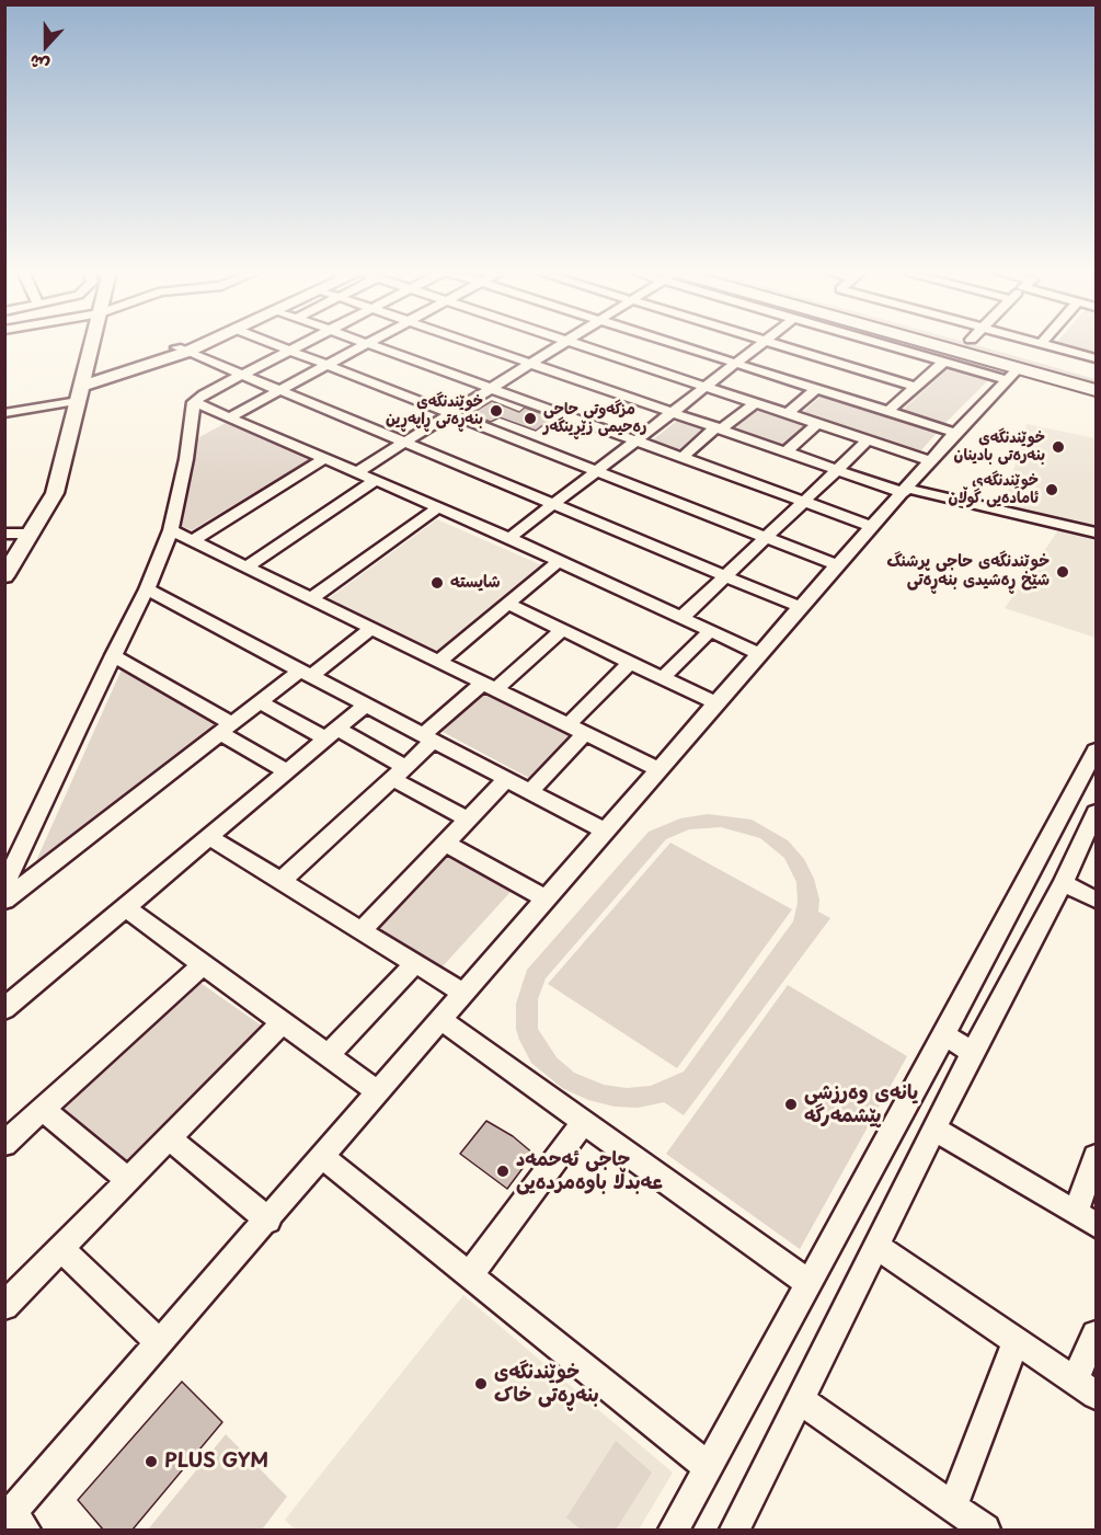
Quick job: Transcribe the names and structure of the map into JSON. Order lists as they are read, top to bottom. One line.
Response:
{"places":["خوێندنگەی بنەڕەتی ڕاپەڕین","مزگەوتی حاجی رەحیمی زێڕینگەر","خوێندنگەی بنەرەتی بادینان","خوێندنگەی ئامادەیی گوڵان","خوێندنگەی حاجی پرشنگ شێخ ڕەشیدی بنەڕەتی","شایستە","یانەی وەرزشی پێشمەرگە","حاجی ئەحمەد عەبدڵا باوەمردەیی","خوێندنگەی بنەڕەتی خاک","PLUS GYM"],"north":"bottom"}
